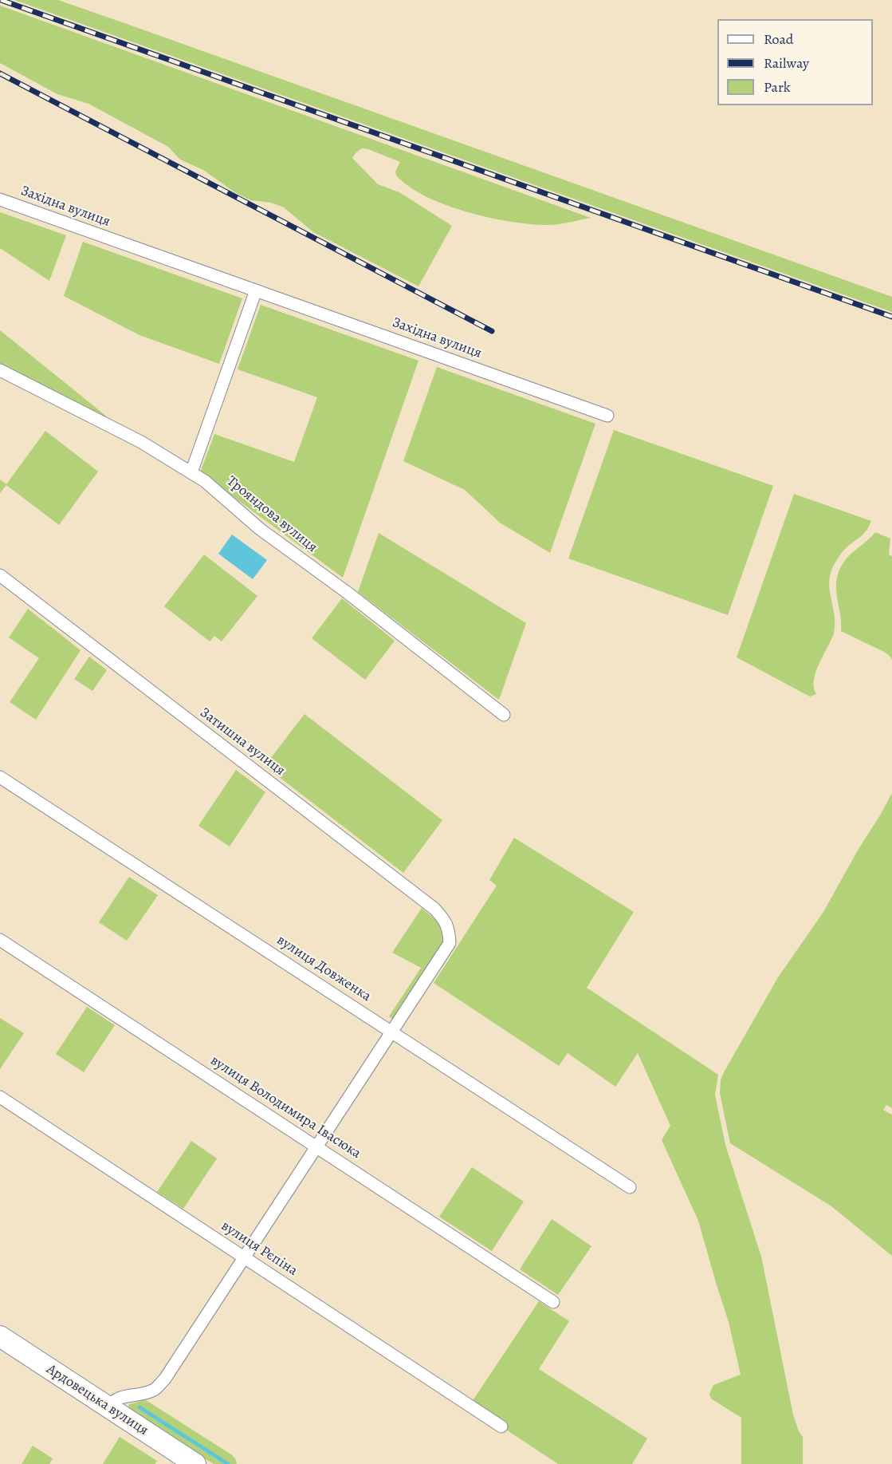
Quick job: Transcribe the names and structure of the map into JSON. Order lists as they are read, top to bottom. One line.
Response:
{"streets":{"highway":["Ардовецька вулиця"],"street":["Західна вулиця","Трояндова вулиця","Затишна вулиця","вулиця Довженка","вулиця Володимира Івасюка","вулиця Рєпіна"]},"crossings":[["Затишна вулиця","вулиця Довженка"]],"legend":["Road","Railway","Park"]}
